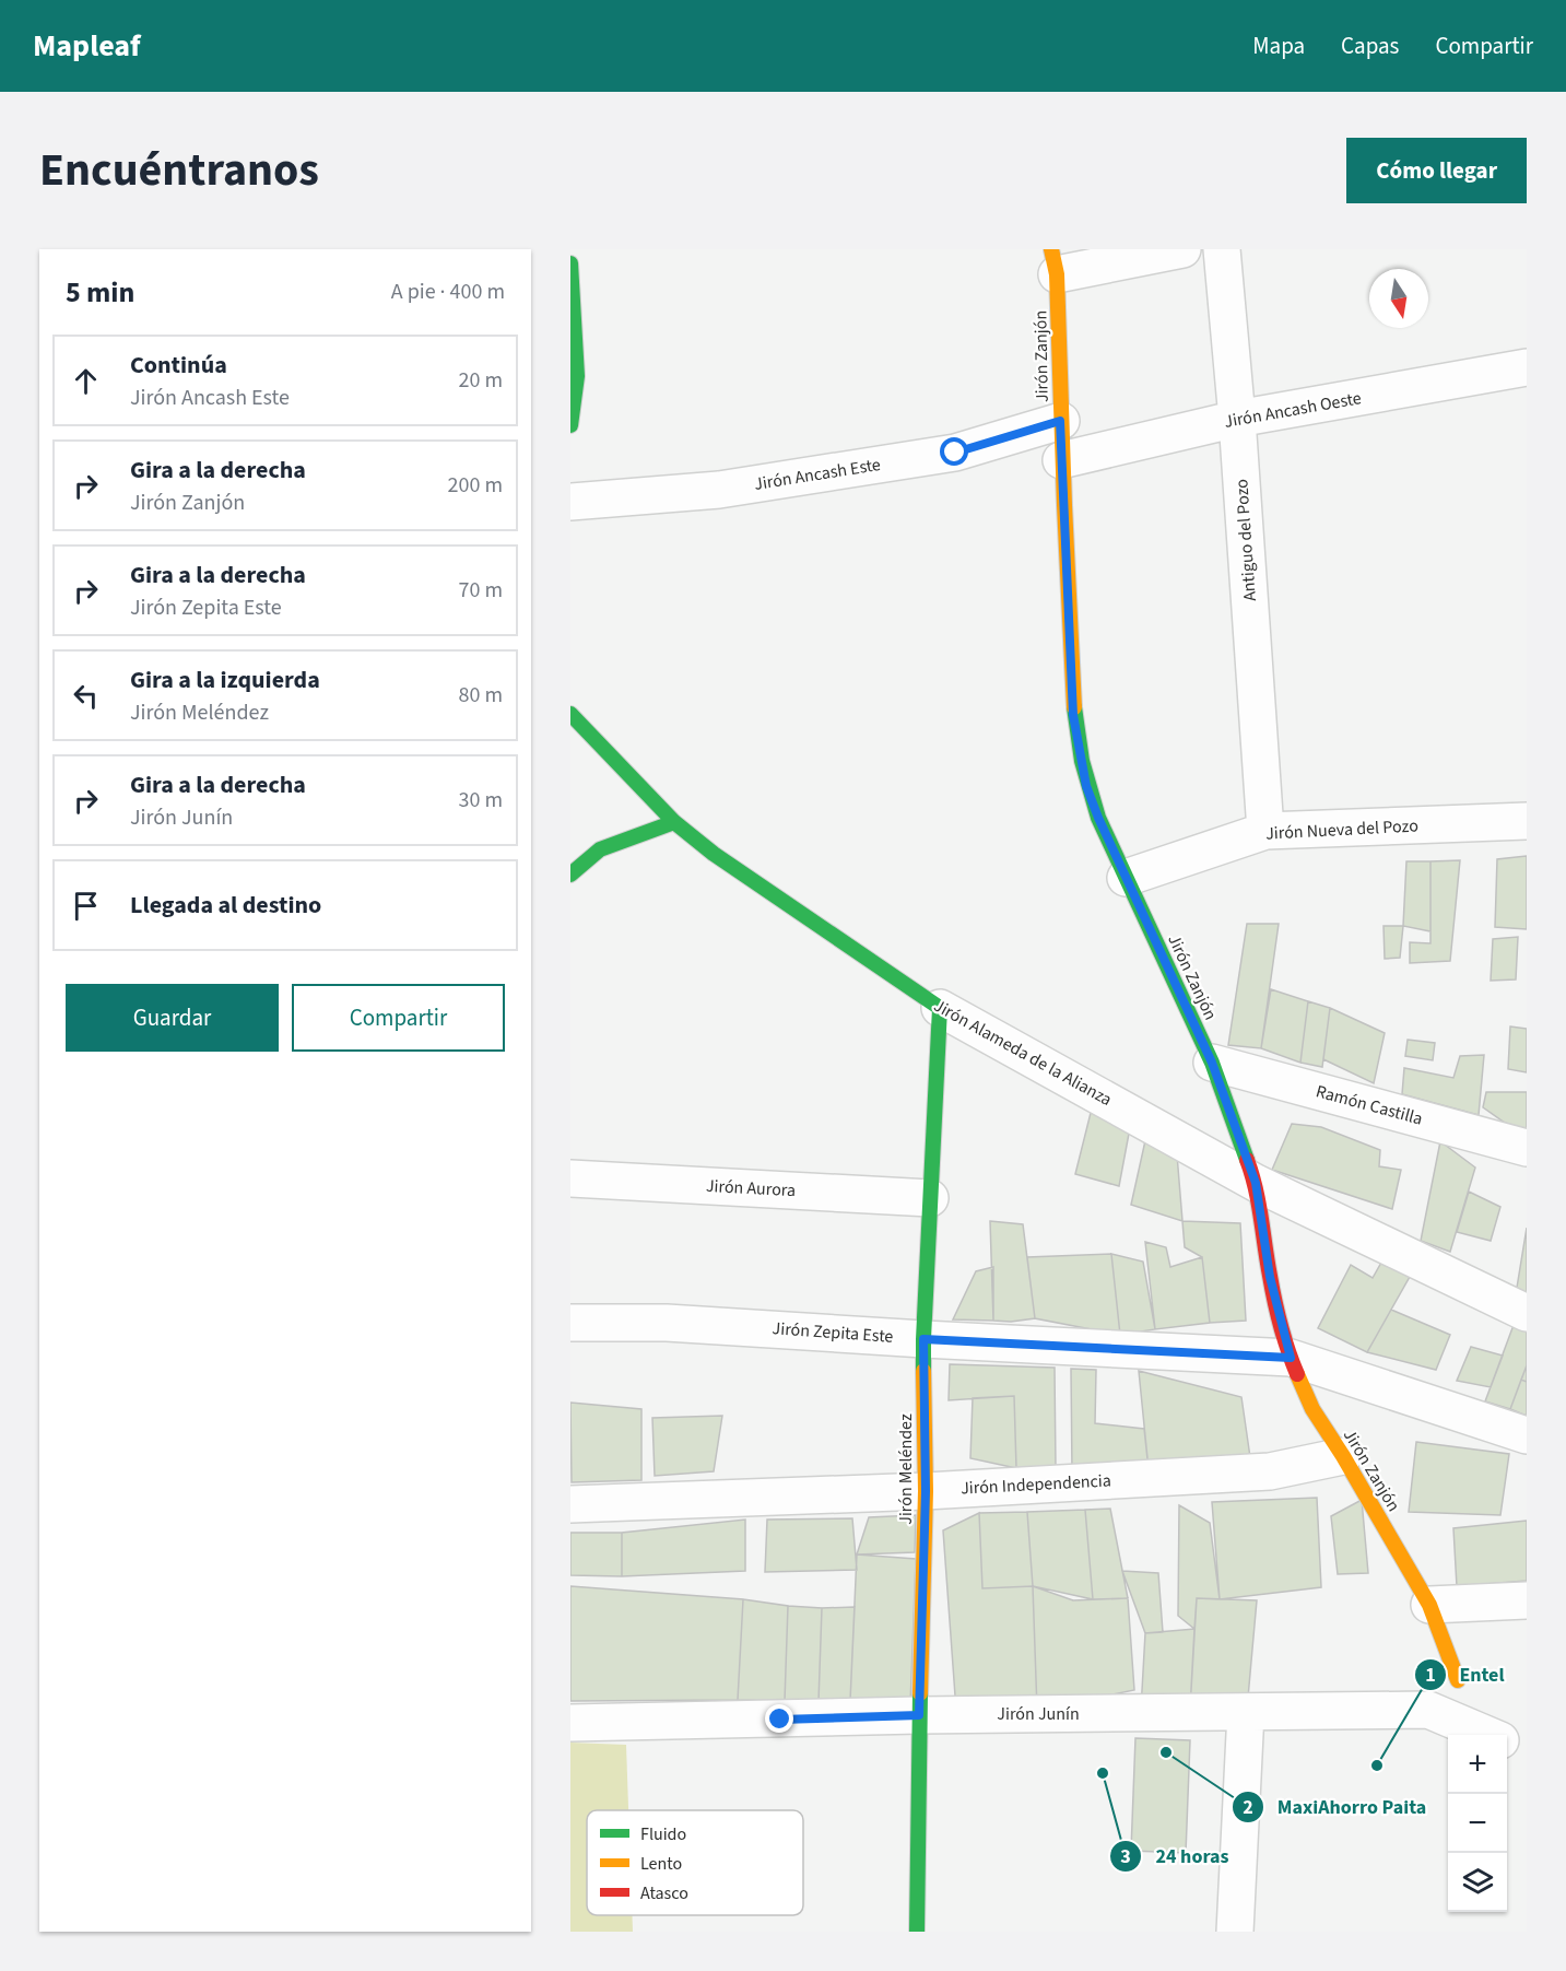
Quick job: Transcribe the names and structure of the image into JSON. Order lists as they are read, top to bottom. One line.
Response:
{"streets":{"street":["Jirón Zanjón","Jirón Ancash Oeste","Jirón Ancash Este","Antiguo del Pozo","Jirón Nueva del Pozo","Jirón Alameda de la Alianza","Ramón Castilla","Jirón Aurora","Jirón Zepita Este","Jirón Meléndez","Jirón Independencia","Jirón Junín"]},"crossings":[["Jirón Zanjón","Jirón Ancash Oeste"],["Jirón Zanjón","Jirón Ancash Este"],["Jirón Zanjón","Jirón Nueva del Pozo"],["Jirón Zanjón","Jirón Alameda de la Alianza"],["Jirón Zanjón","Ramón Castilla"],["Jirón Zanjón","Jirón Zepita Este"],["Jirón Zanjón","Jirón Independencia"],["Jirón Ancash Oeste","Antiguo del Pozo"],["Antiguo del Pozo","Jirón Nueva del Pozo"],["Jirón Alameda de la Alianza","Jirón Meléndez"],["Jirón Aurora","Jirón Meléndez"],["Jirón Zepita Este","Jirón Meléndez"],["Jirón Meléndez","Jirón Independencia"],["Jirón Meléndez","Jirón Junín"]],"places":["MaxiAhorro Paita","Entel","24 horas"],"legend":["Fluido","Lento","Atasco"],"north":"bottom","page":{"header":"Mapleaf","nav":["Mapa","Capas","Compartir"],"title":"Encuéntranos","buttons":["Cómo llegar",["Guardar","Compartir"]],"heading":["5 min","A pie · 400 m"],"list":[["Continúa","Jirón Ancash Este","20 m"],["Gira a la derecha","Jirón Zanjón","200 m"],["Gira a la derecha","Jirón Zepita Este","70 m"],["Gira a la izquierda","Jirón Meléndez","80 m"],["Gira a la derecha","Jirón Junín","30 m"],"Llegada al destino"],"map_buttons":["+","−"]}}
